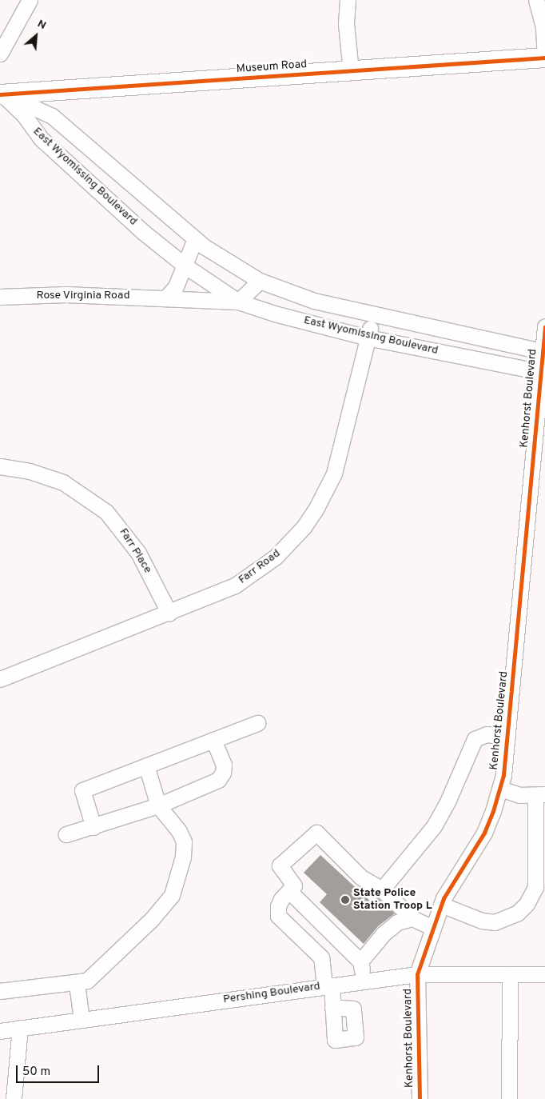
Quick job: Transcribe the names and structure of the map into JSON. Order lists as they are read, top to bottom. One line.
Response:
{"streets":{"main road":["Museum Road"],"street":["East Wyomissing Boulevard","Rose Virginia Road","Kenhorst Boulevard","Farr Place","Farr Road","Pershing Boulevard"]},"crossings":[["Museum Road","East Wyomissing Boulevard"],["East Wyomissing Boulevard","Rose Virginia Road"],["East Wyomissing Boulevard","Kenhorst Boulevard"],["East Wyomissing Boulevard","Farr Road"],["Kenhorst Boulevard","Pershing Boulevard"],["Farr Place","Farr Road"]],"places":["State Police Station Troop L"],"scale_bar":"50 m","north":"top right"}
